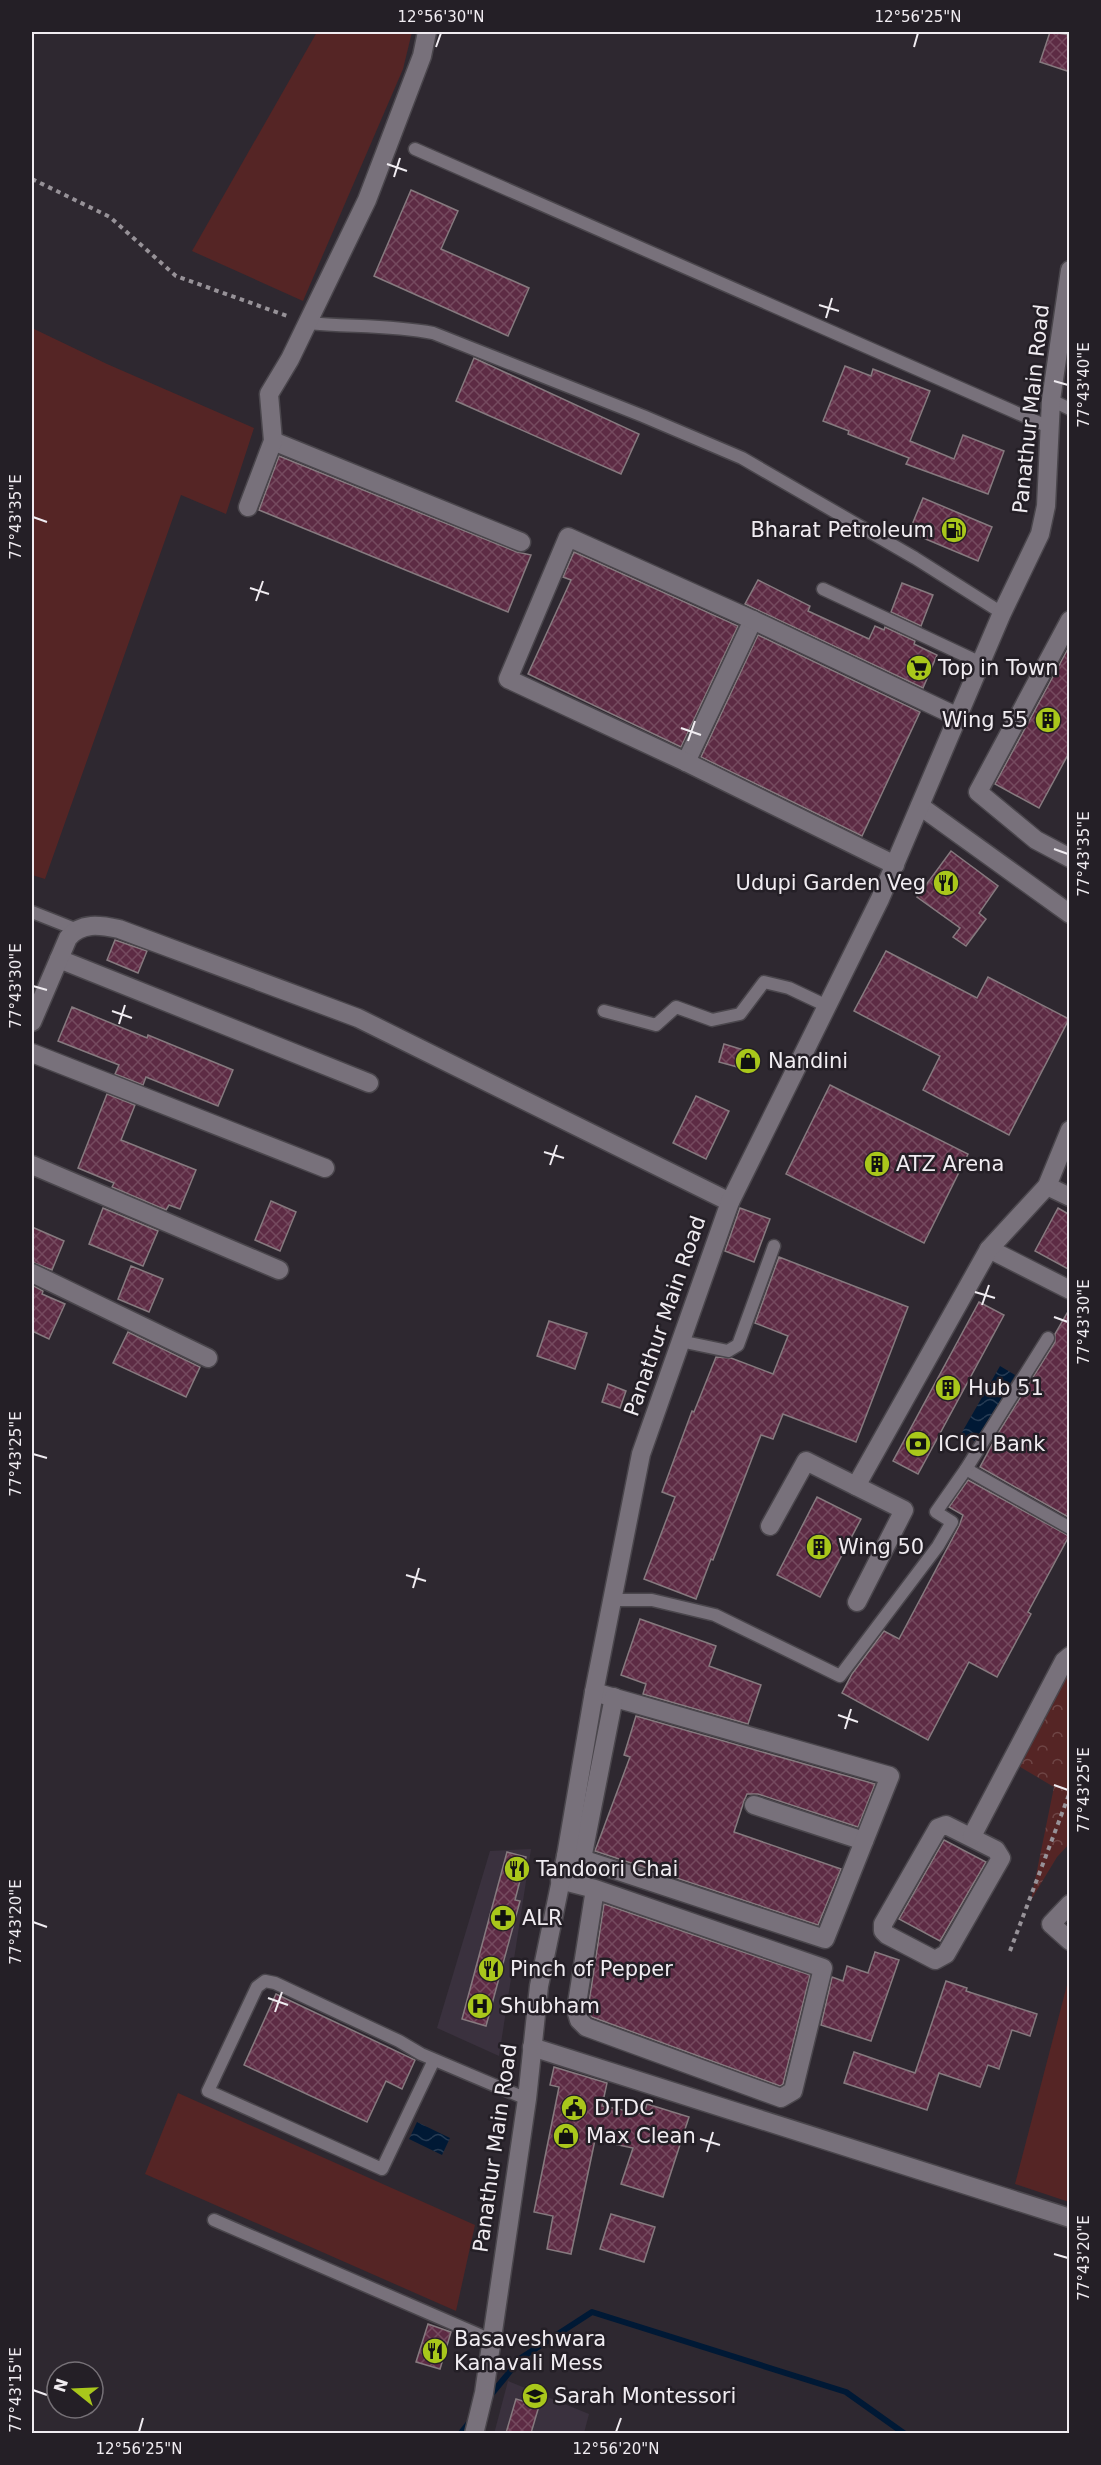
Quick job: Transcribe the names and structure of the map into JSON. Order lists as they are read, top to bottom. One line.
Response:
{"streets":{"street":["Panathur Main Road"]},"places":{"fuel station":["Bharat Petroleum"],"supermarket":["Top in Town"],"building":["Wing 55","ATZ Arena","Hub 51","Wing 50"],"restaurant":["Udupi Garden Veg","Tandoori Chai","Pinch of Pepper","Basaveshwara Kanavali Mess"],"shop":["Nandini","Max Clean"],"bank":["ICICI Bank"],"pharmacy":["ALR"],"hospital":["Shubham"],"public building":["DTDC"],"school or university":["Sarah Montessori"]},"north":"left","coordinates":["12°56'30\"N","12°56'25\"N","77°43'40\"E","77°43'35\"E","77°43'30\"E","77°43'25\"E","77°43'20\"E","77°43'15\"E","12°56'20\"N"]}
